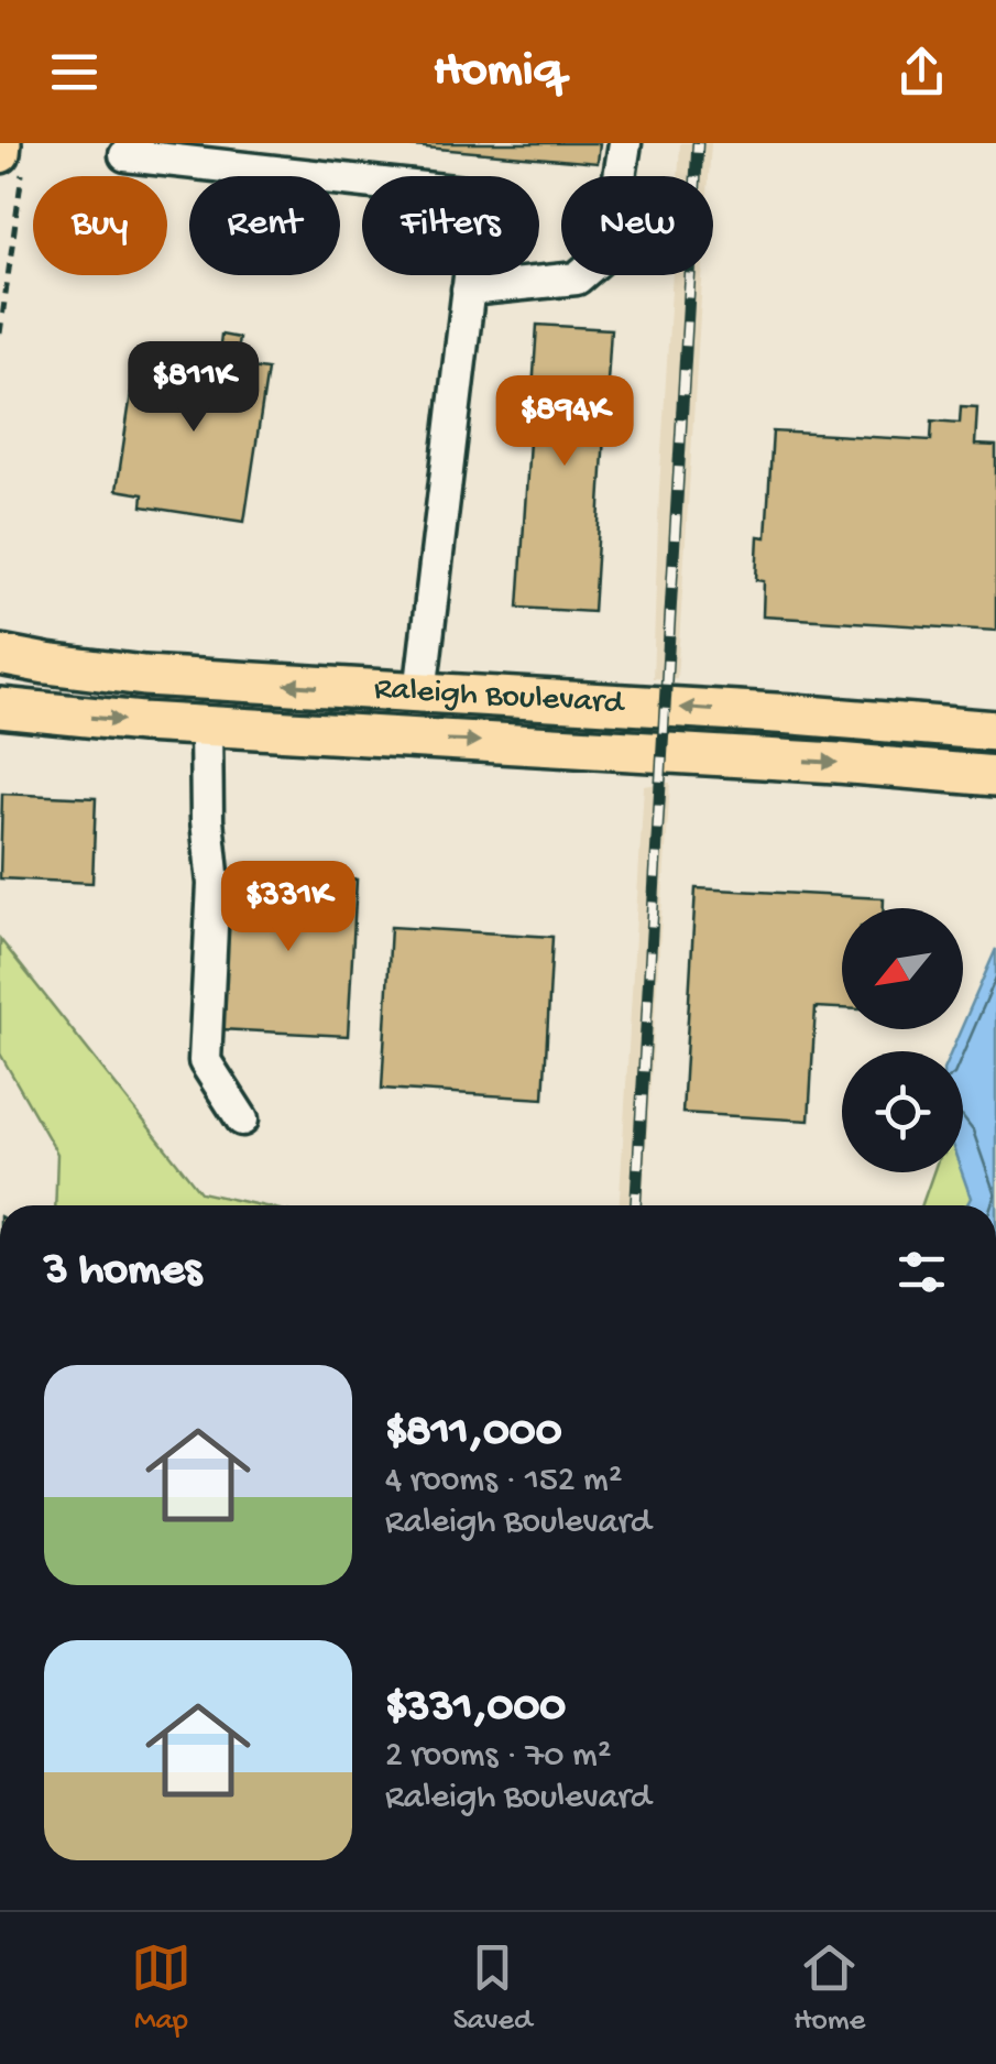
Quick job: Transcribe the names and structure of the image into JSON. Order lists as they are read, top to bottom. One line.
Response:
{"streets":{"main road":["Raleigh Boulevard"]},"north":"bottom left","page":{"header":"Homiq","chip":["Buy","Rent","Filters","New"],"price":["$811K","$894K","$331K"],"heading":"3 homes","list":[{"name":"$811,000","note":"4 rooms · 152 m² · Raleigh Boulevard"},{"name":"$331,000","note":"2 rooms · 70 m² · Raleigh Boulevard"}],"tabs":["Map","Saved","Home"]}}
